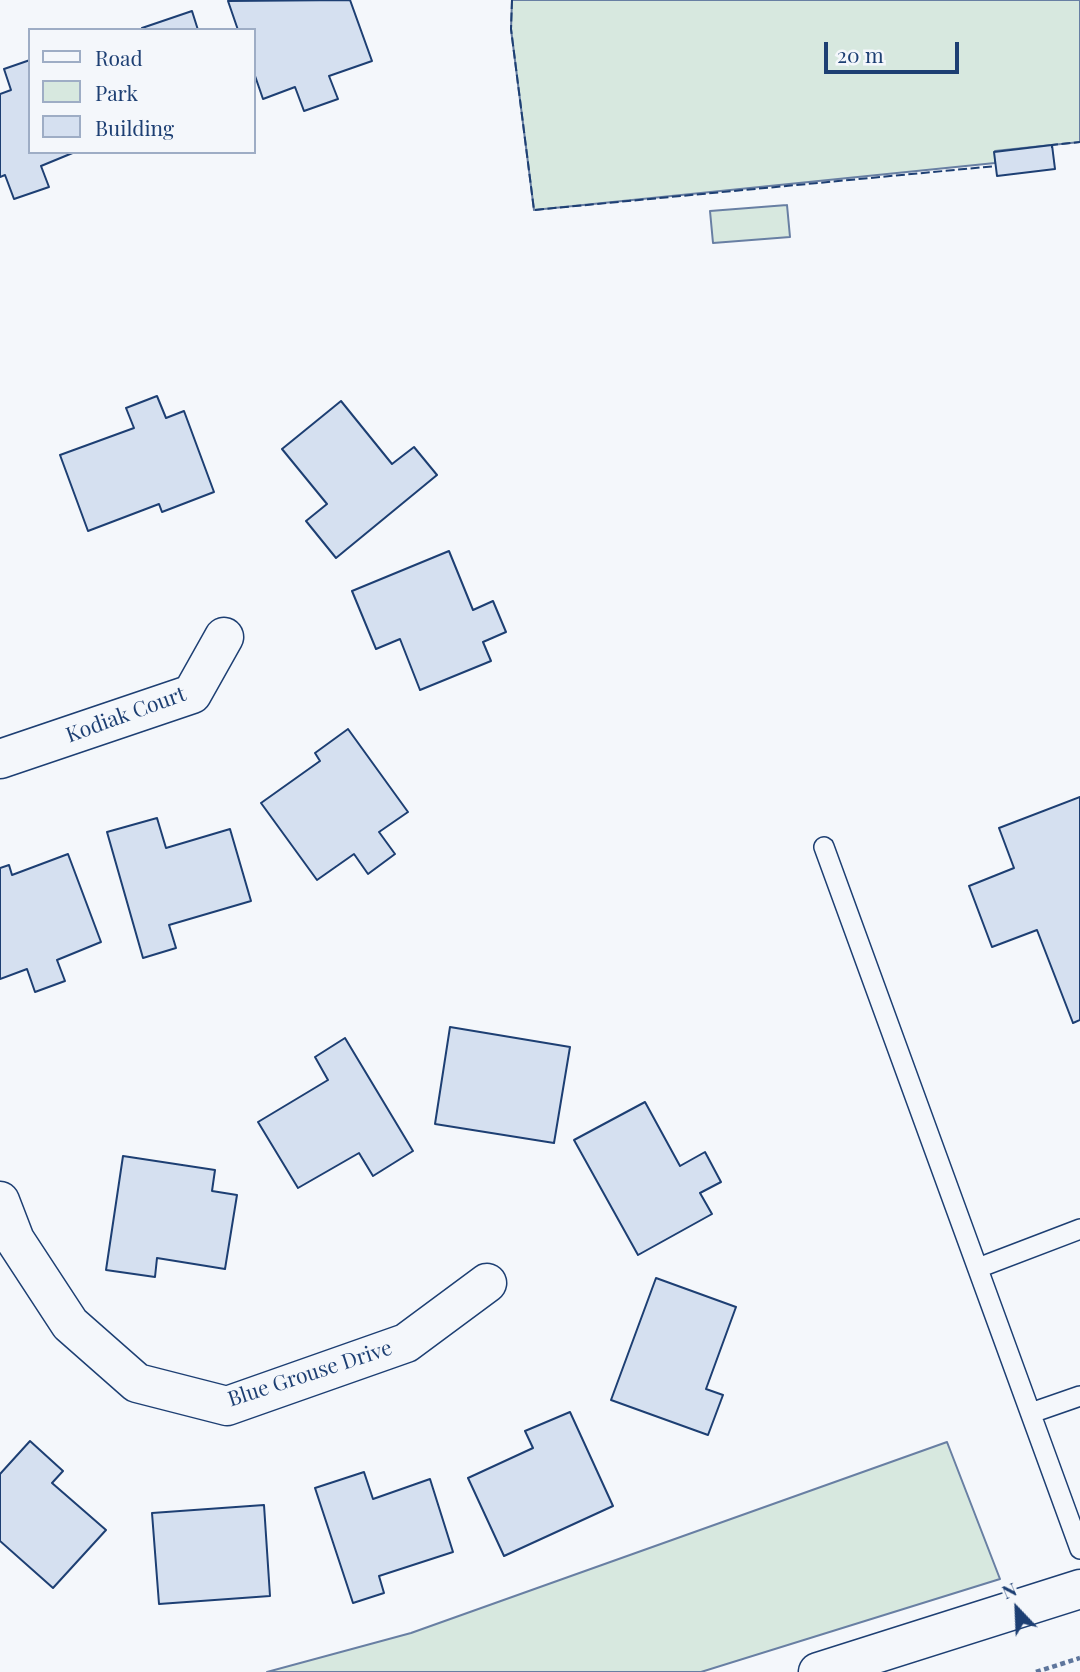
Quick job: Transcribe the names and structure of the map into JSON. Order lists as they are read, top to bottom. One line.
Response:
{"streets":{"street":["Kodiak Court","Blue Grouse Drive"]},"legend":["Road","Park","Building"],"scale_bar":"20 m","north":"top left"}
